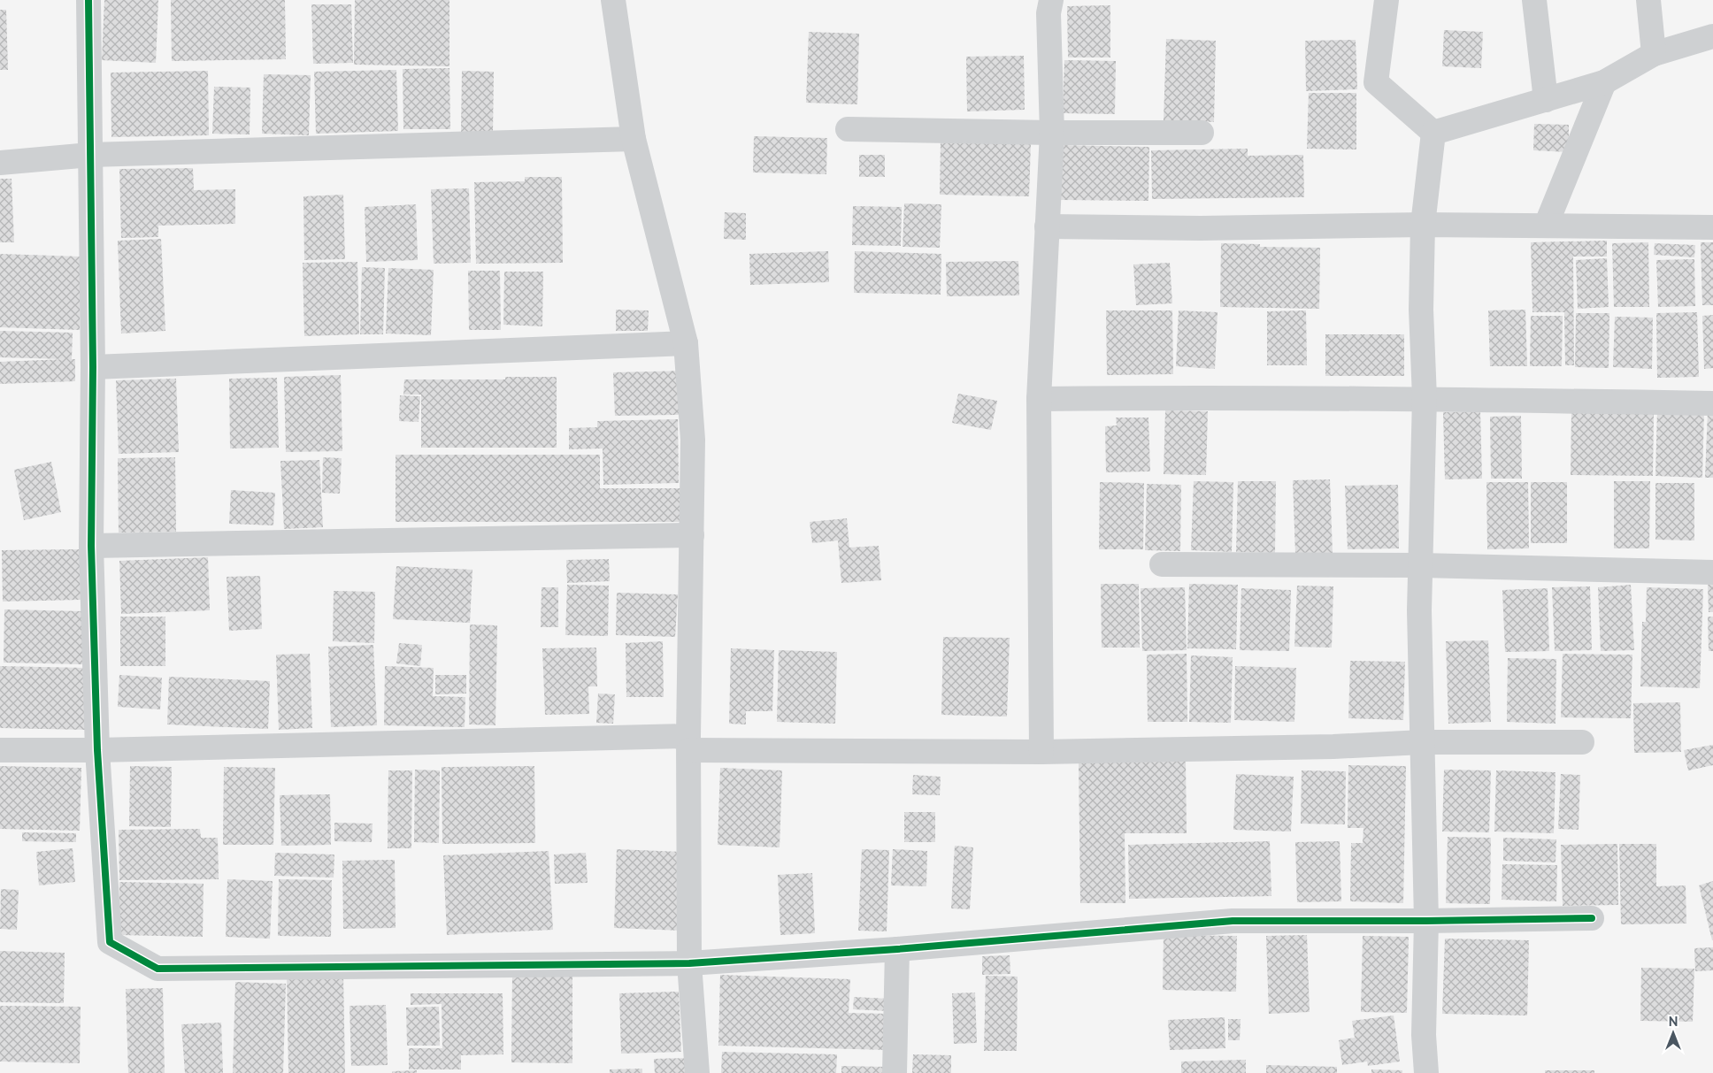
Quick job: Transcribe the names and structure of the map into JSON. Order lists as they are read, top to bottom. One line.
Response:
{"north":"top"}
